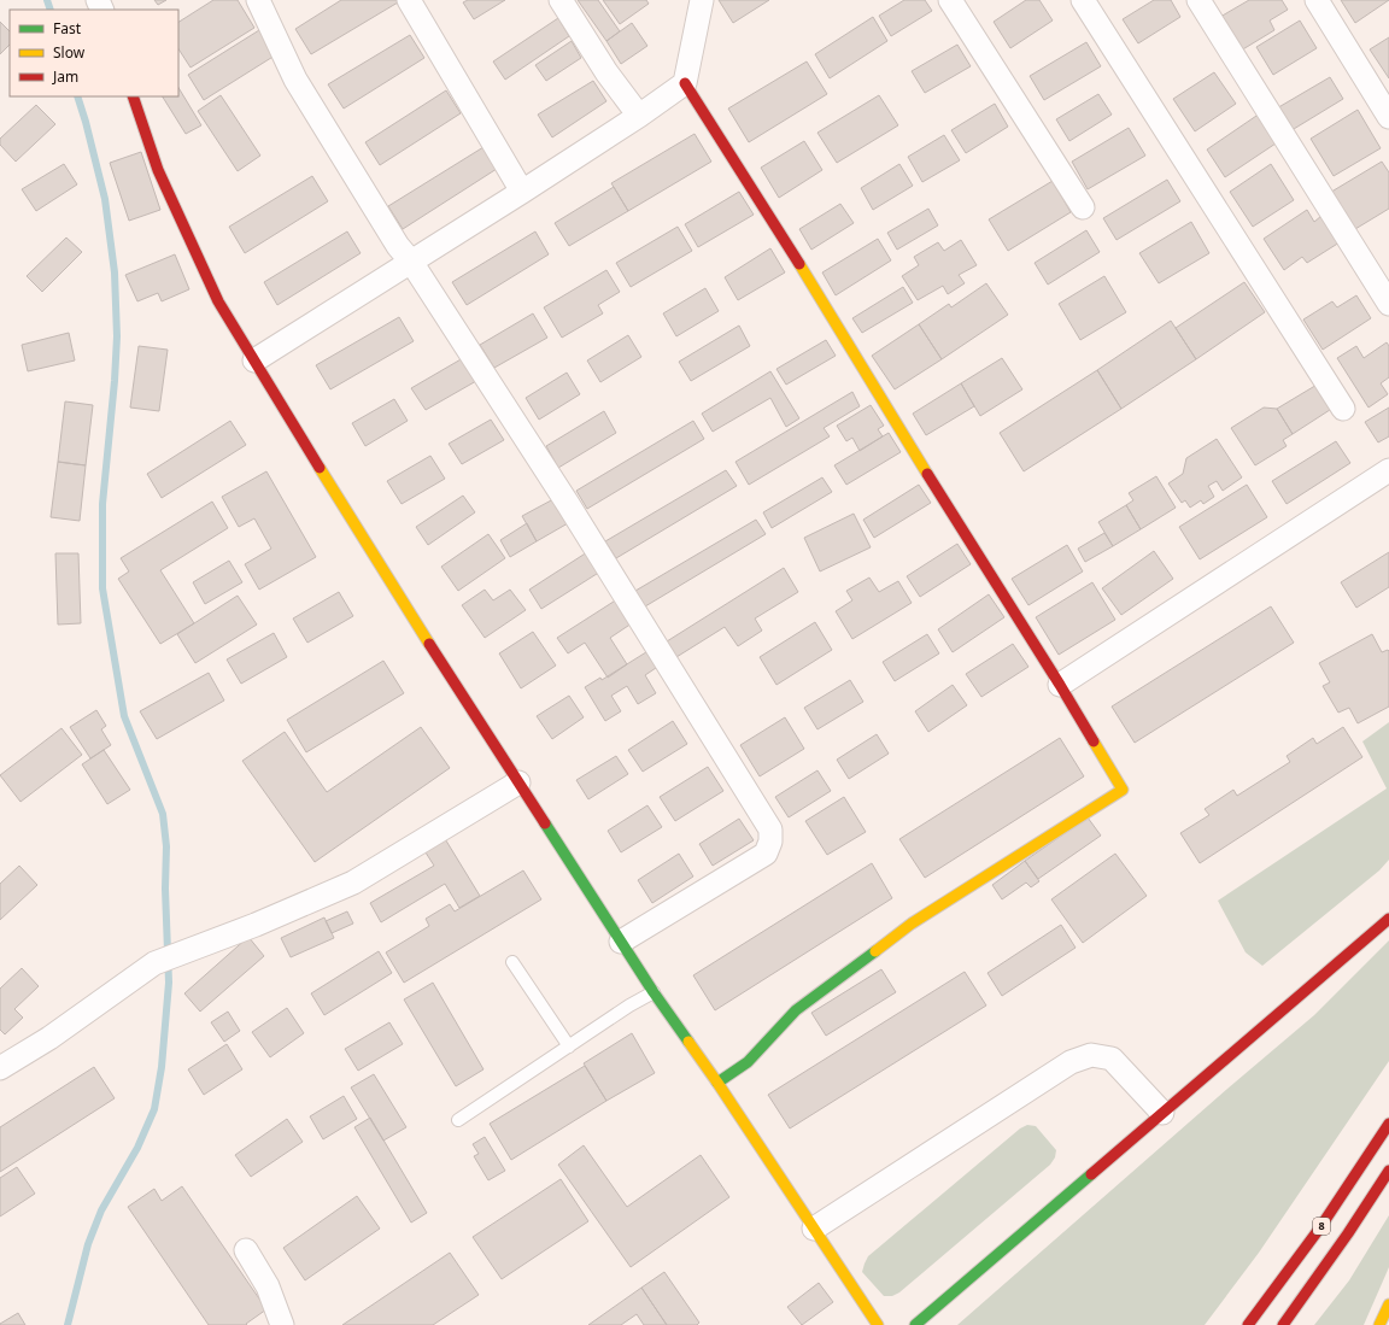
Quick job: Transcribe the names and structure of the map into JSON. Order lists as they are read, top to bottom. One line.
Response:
{"streets":{"main road":["8"]},"legend":["Fast","Slow","Jam"]}
